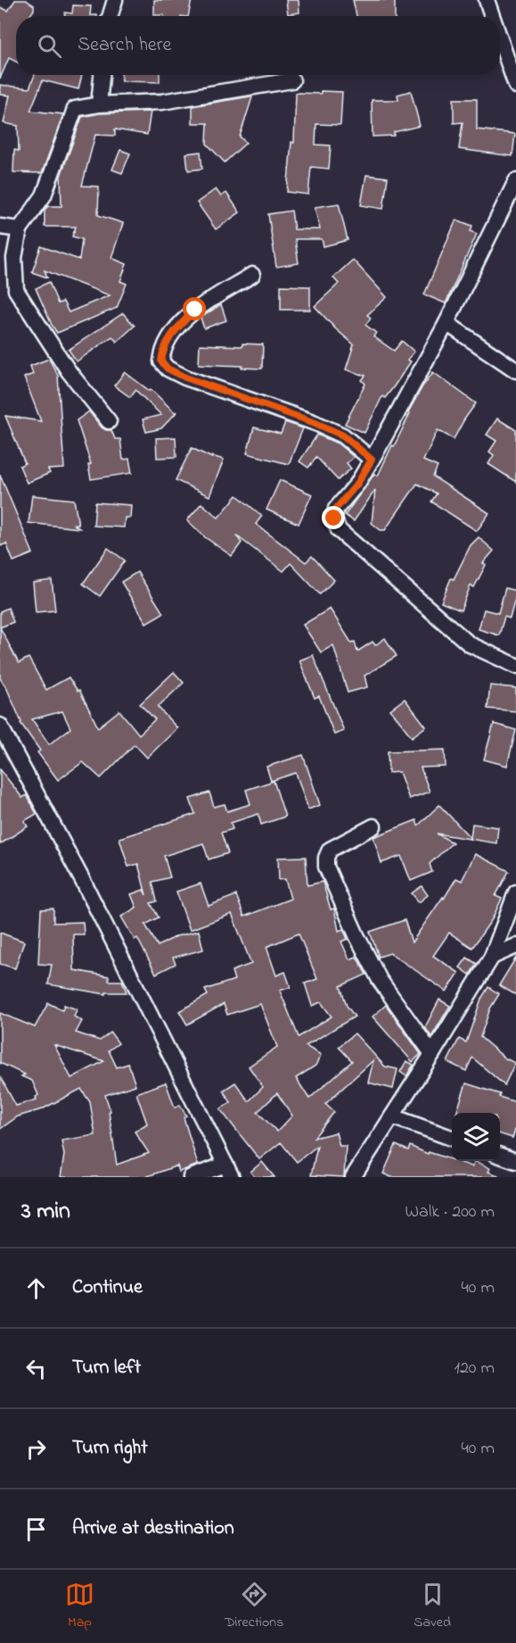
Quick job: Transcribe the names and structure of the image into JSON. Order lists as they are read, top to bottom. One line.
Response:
{"page":{"search":"Search here","heading":["3 min","Walk · 200 m"],"list":[["Continue","40 m"],["Turn left","120 m"],["Turn right","40 m"],"Arrive at destination"],"nav":["Map","Directions","Saved"]}}
